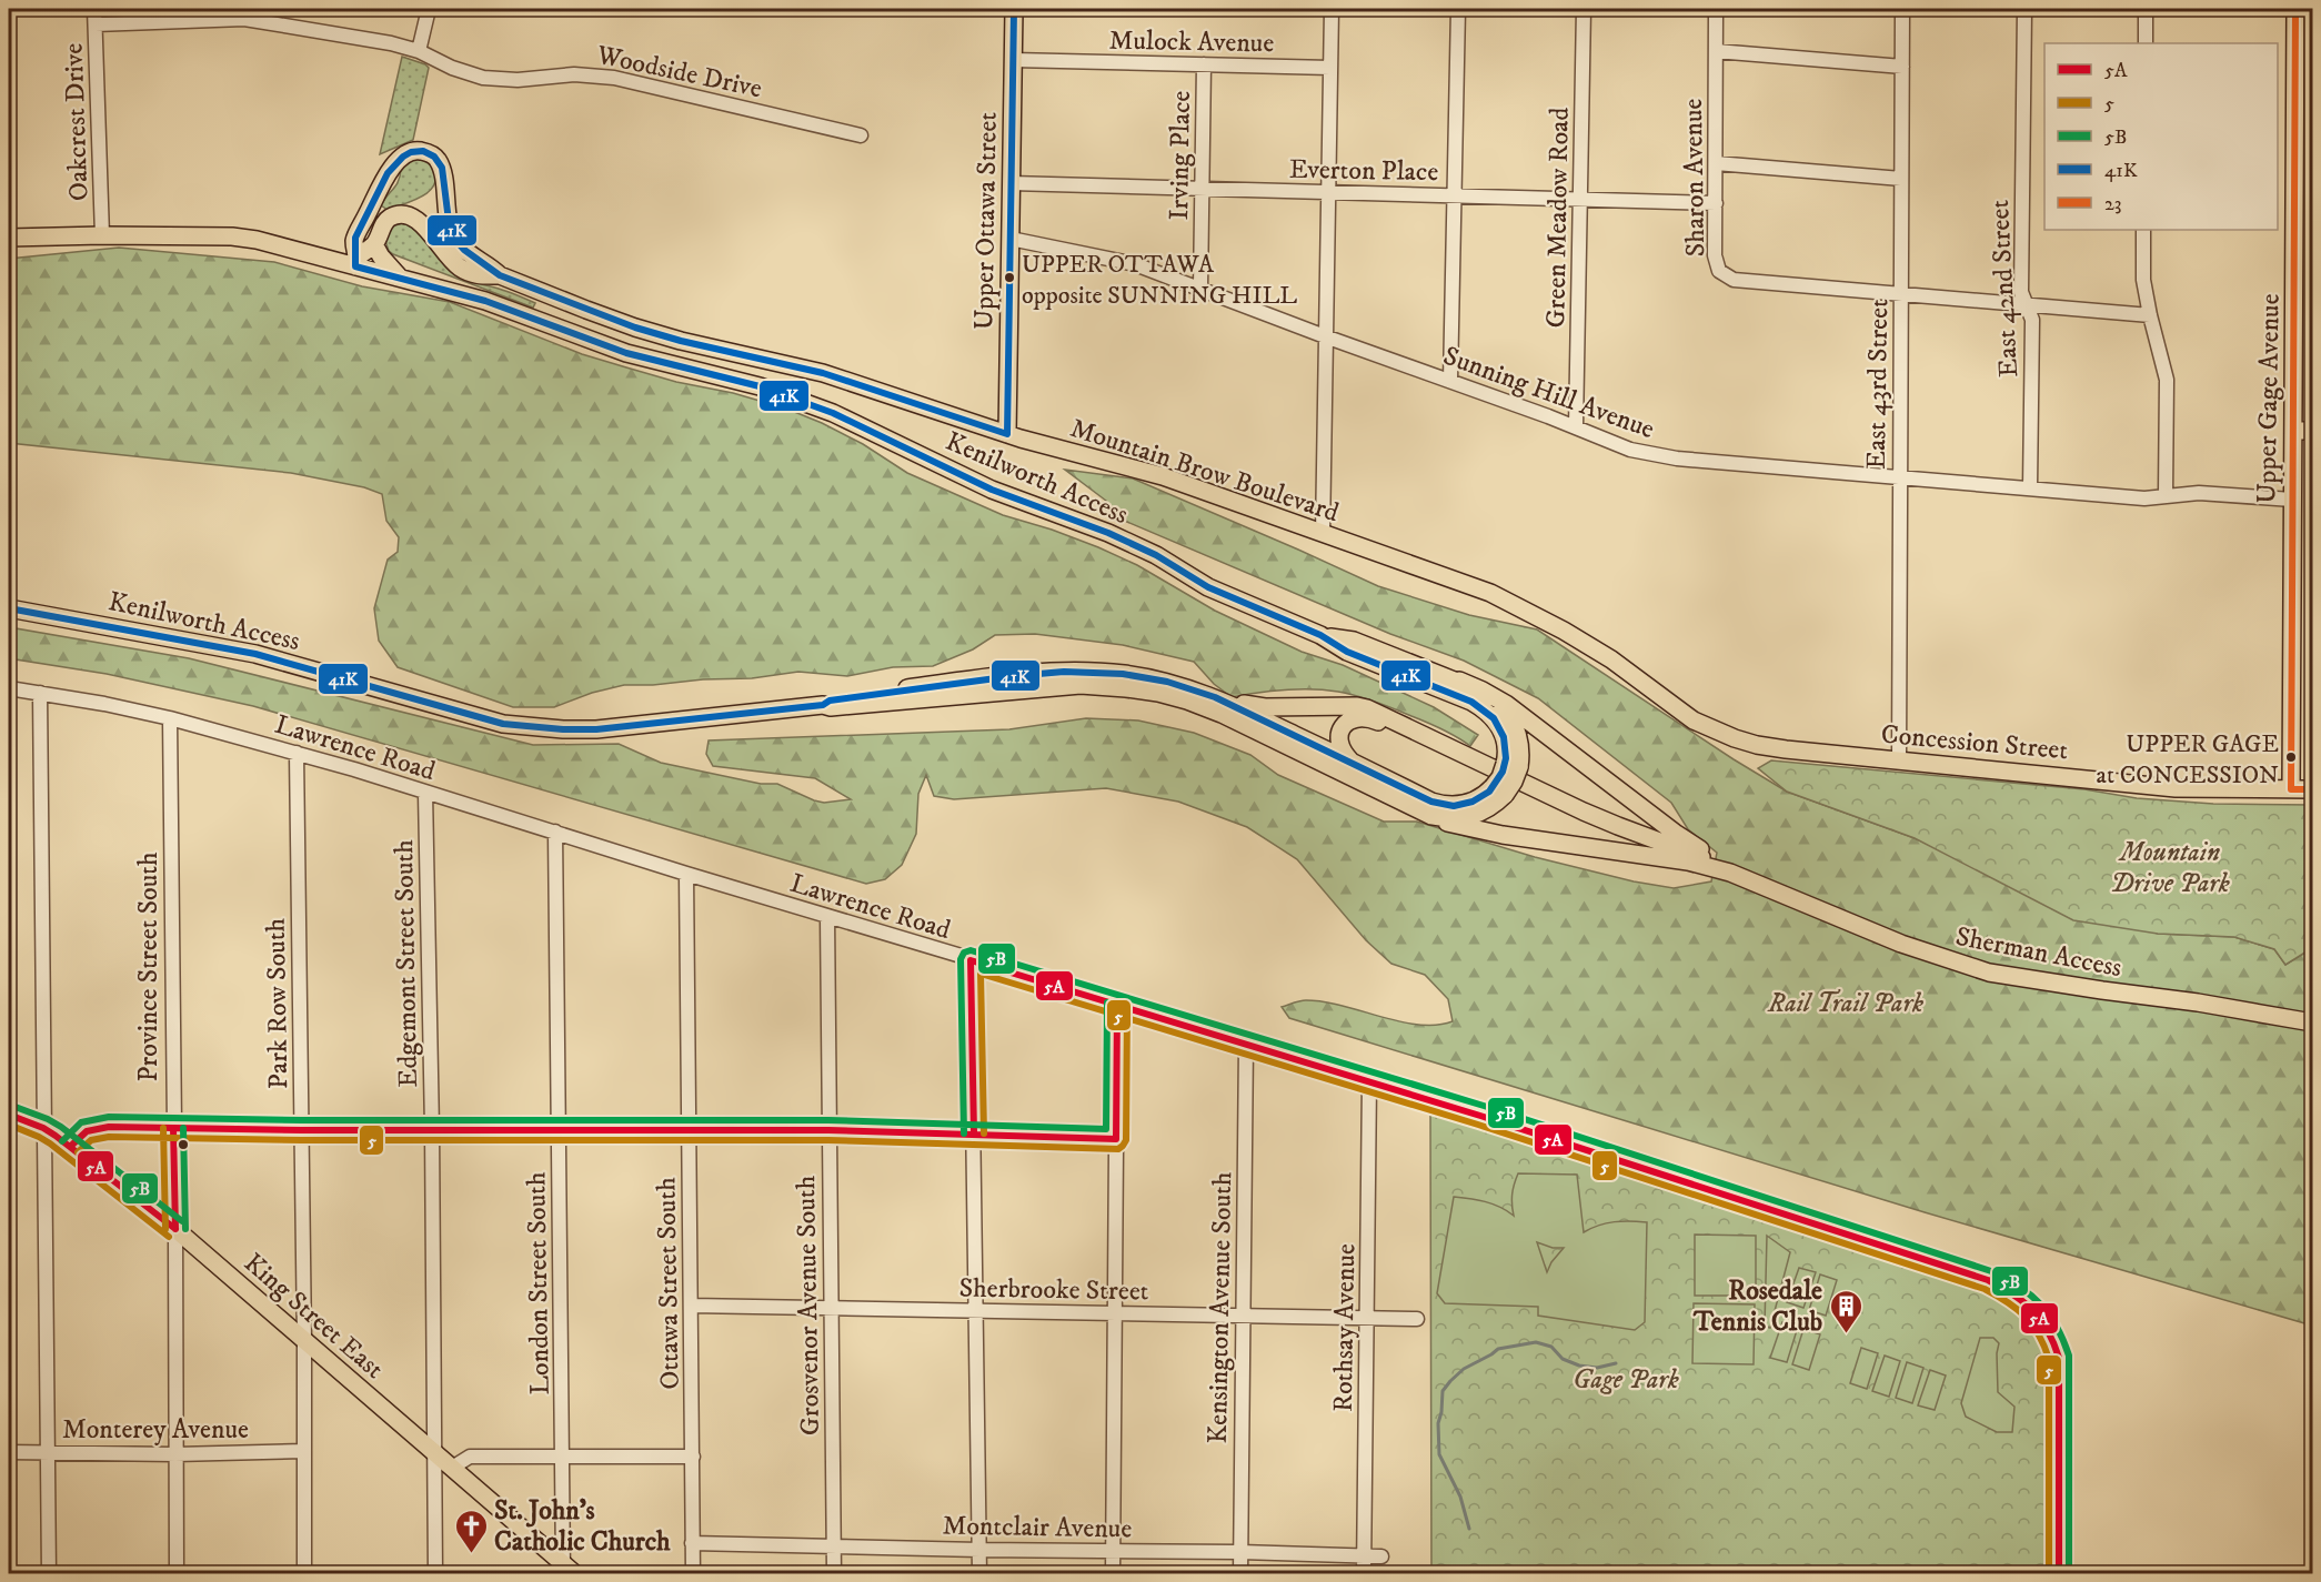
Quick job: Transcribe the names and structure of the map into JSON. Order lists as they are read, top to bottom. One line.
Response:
{"streets":{"main road":["Upper Ottawa Street","Upper Gage Avenue","Mountain Brow Boulevard","Kenilworth Access","Concession Street","Sherman Access","King Street East"],"street":["Mulock Avenue","Woodside Drive","Oakcrest Drive","Irving Place","Everton Place","Sharon Avenue","Green Meadow Road","East 42nd Street","East 43rd Street","Sunning Hill Avenue","Lawrence Road","Edgemont Street South","Province Street South","Park Row South","London Street South","Ottawa Street South","Sherbrooke Street","Grosvenor Avenue South","Kensington Avenue South","Rothsay Avenue","Monterey Avenue","Montclair Avenue"]},"crossings":[["Mulock Avenue","Irving Place"],["Mulock Avenue","Upper Ottawa Street"],["Woodside Drive","Oakcrest Drive"],["Oakcrest Drive","Kenilworth Access"],["Irving Place","Everton Place"],["Irving Place","Sunning Hill Avenue"],["Everton Place","Sharon Avenue"],["Everton Place","Green Meadow Road"],["Everton Place","Upper Ottawa Street"],["Sharon Avenue","East 42nd Street"],["Sharon Avenue","East 43rd Street"],["Green Meadow Road","Sunning Hill Avenue"],["Upper Ottawa Street","Sunning Hill Avenue"],["Upper Ottawa Street","Mountain Brow Boulevard"],["East 42nd Street","Sunning Hill Avenue"],["East 43rd Street","Sunning Hill Avenue"],["East 43rd Street","Concession Street"],["Sunning Hill Avenue","Upper Gage Avenue"],["Upper Gage Avenue","Concession Street"],["Mountain Brow Boulevard","Kenilworth Access"],["Mountain Brow Boulevard","Concession Street"],["Lawrence Road","Edgemont Street South"],["Lawrence Road","Province Street South"],["Lawrence Road","Park Row South"],["Lawrence Road","London Street South"],["Lawrence Road","Ottawa Street South"],["Lawrence Road","Grosvenor Avenue South"],["Lawrence Road","Kensington Avenue South"],["Lawrence Road","Rothsay Avenue"],["Edgemont Street South","King Street East"],["Province Street South","King Street East"],["Province Street South","Monterey Avenue"],["Park Row South","King Street East"],["Park Row South","Monterey Avenue"],["London Street South","King Street East"],["Ottawa Street South","Sherbrooke Street"],["Ottawa Street South","Montclair Avenue"],["Sherbrooke Street","Grosvenor Avenue South"],["Sherbrooke Street","Kensington Avenue South"],["Sherbrooke Street","Rothsay Avenue"],["Grosvenor Avenue South","Montclair Avenue"],["Kensington Avenue South","Montclair Avenue"],["Rothsay Avenue","Montclair Avenue"]],"parks":["Mountain Drive Park","Rail Trail Park","Gage Park"],"places":{"other":["UPPER OTTAWA opposite SUNNING HILL","UPPER GAGE at CONCESSION"],"building":["Rosedale Tennis Club"],"church":["St. John's Catholic Church"]},"lines":["transit line 41K","transit line 23","transit line 5B","transit line 5A","transit line 5"],"legend":["5A","5","5B","41K","23"]}
